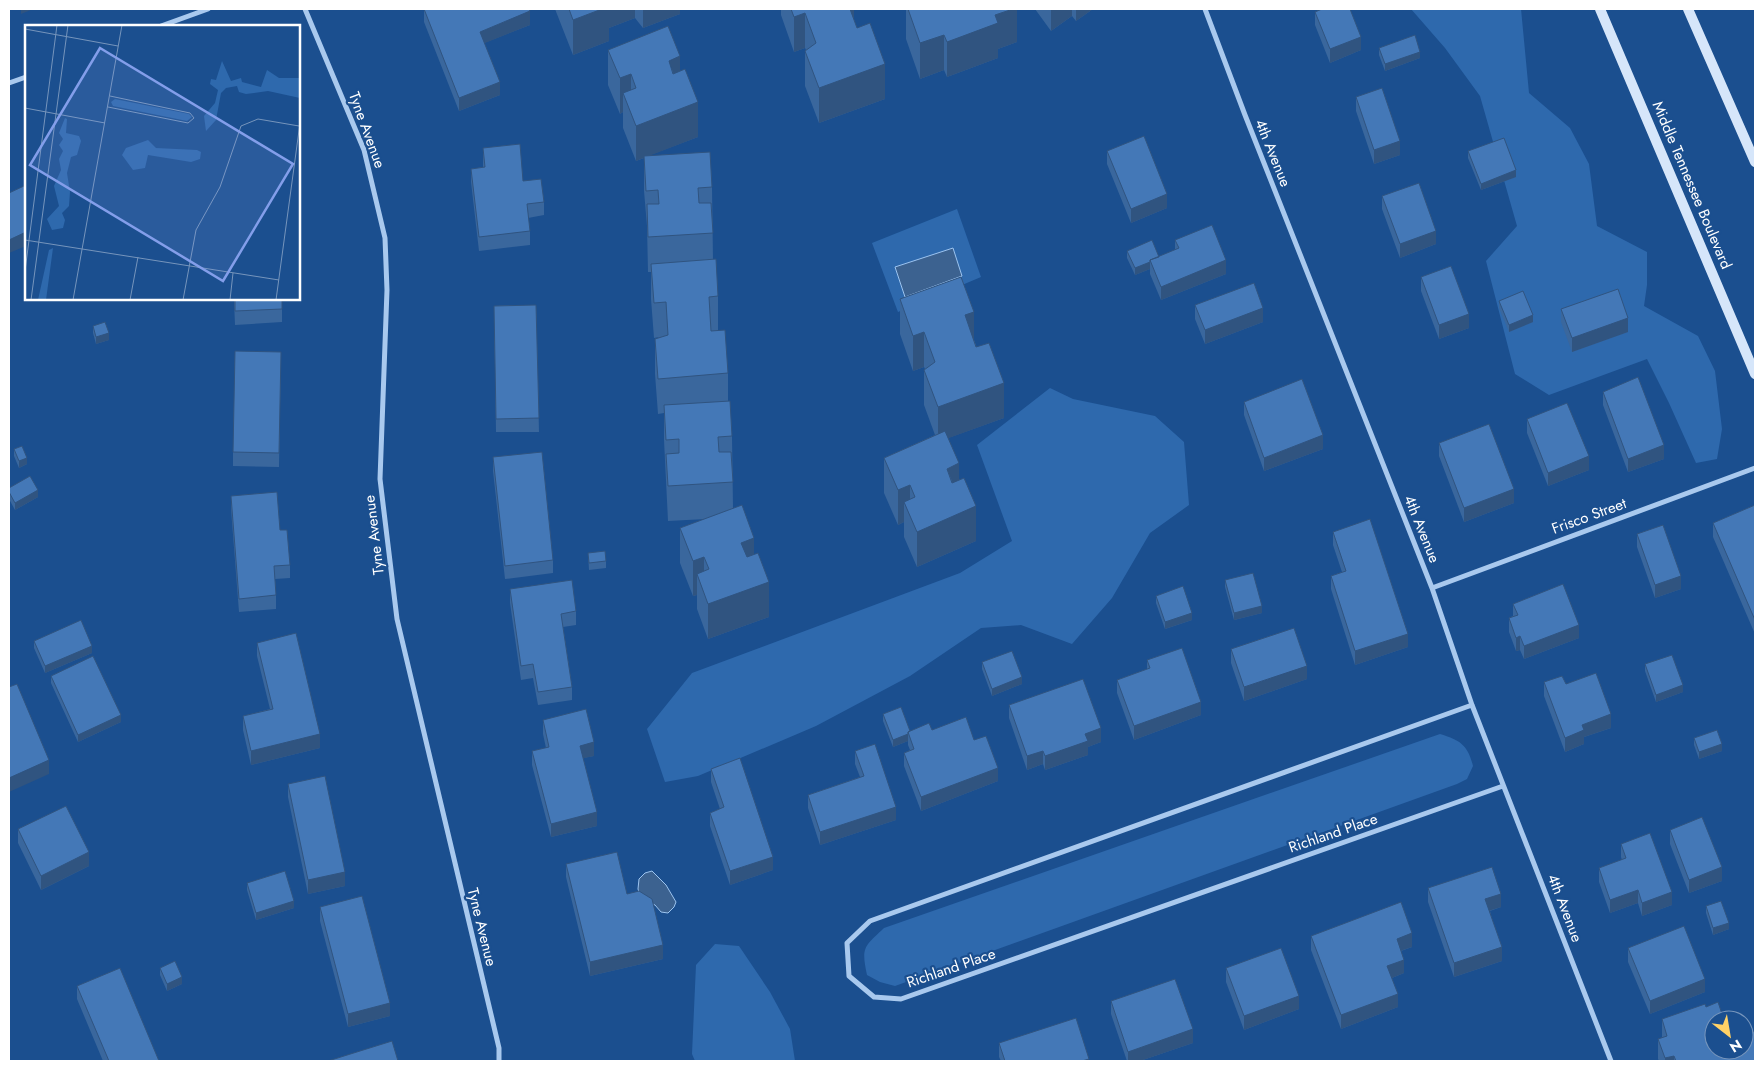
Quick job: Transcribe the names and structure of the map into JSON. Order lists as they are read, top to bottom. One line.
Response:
{"streets":{"main road":["Middle Tennessee Boulevard"],"street":["Tyne Avenue","4th Avenue","Frisco Street","Richland Place"]},"crossings":[["4th Avenue","Frisco Street"],["4th Avenue","Richland Place"]],"north":"bottom right"}
